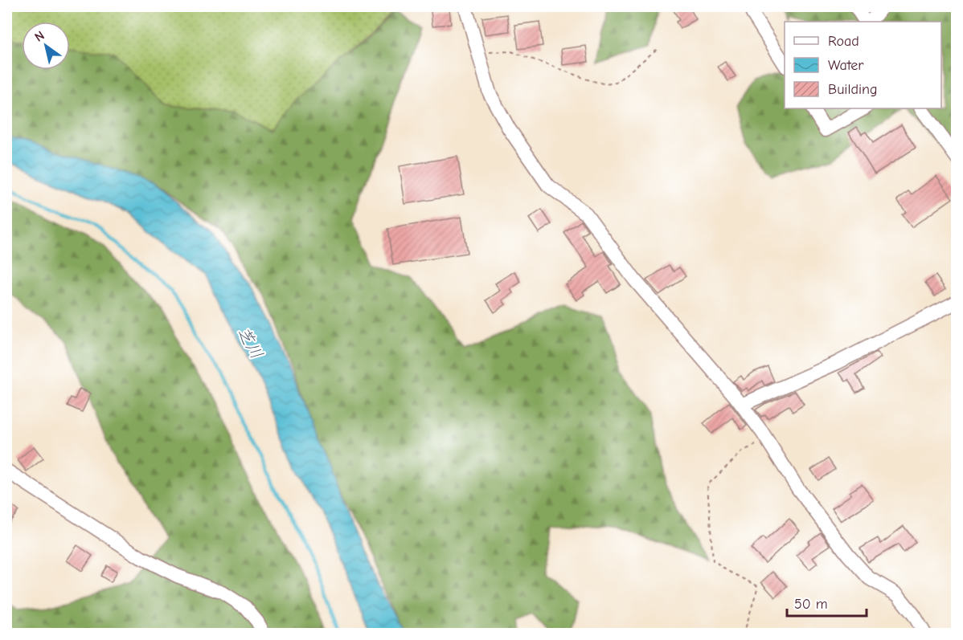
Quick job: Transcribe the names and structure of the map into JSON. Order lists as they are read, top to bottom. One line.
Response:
{"water":["芝川"],"legend":["Road","Water","Building"],"scale_bar":"50 m","north":"top left"}
